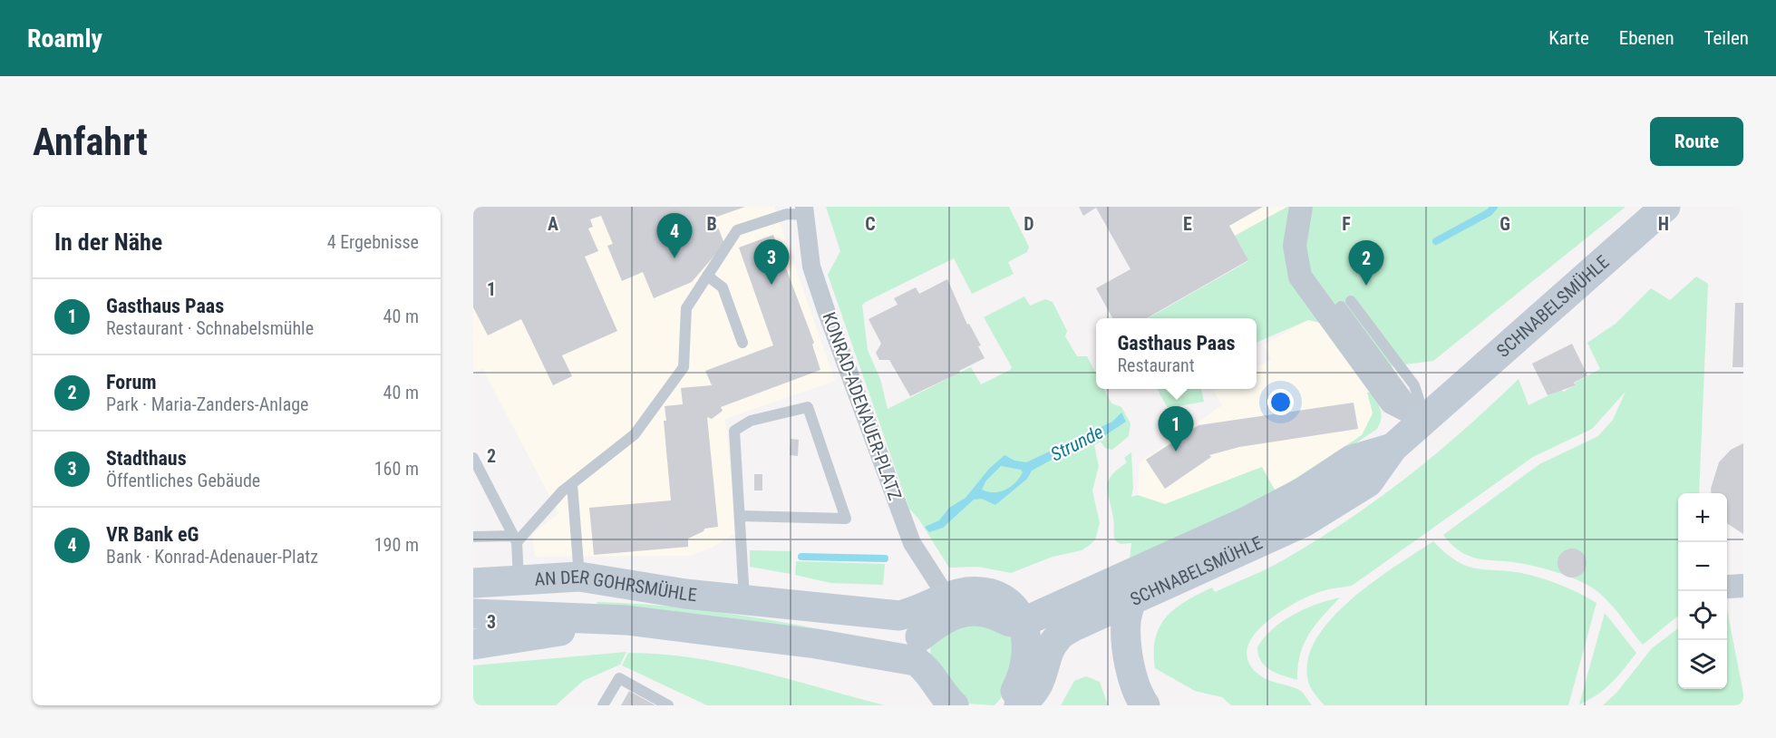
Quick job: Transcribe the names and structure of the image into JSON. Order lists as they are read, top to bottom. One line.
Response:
{"streets":{"main road":["SCHNABELSMÜHLE","AN DER GOHRSMÜHLE"],"street":["KONRAD-ADENAUER-PLATZ"]},"crossings":[["KONRAD-ADENAUER-PLATZ","AN DER GOHRSMÜHLE"]],"water":["Strunde"],"page":{"header":"Roamly","nav":["Karte","Ebenen","Teilen"],"buttons":"Route","title":"Anfahrt","heading":["In der Nähe","4 Ergebnisse"],"pins":["4","3","2","1"],"list":[{"mark":"1","name":"Gasthaus Paas","note":"Restaurant · Schnabelsmühle","value":"40 m"},{"mark":"2","name":"Forum","note":"Park · Maria-Zanders-Anlage","value":"40 m"},{"mark":"3","name":"Stadthaus","note":"Öffentliches Gebäude","value":"160 m"},{"mark":"4","name":"VR Bank eG","note":"Bank · Konrad-Adenauer-Platz","value":"190 m"}],"popup":["Gasthaus Paas","Restaurant"],"map_buttons":["+","−"]},"grid":{"columns":["A","B","C","D","E","F","G","H"],"rows":["1","2","3"]}}
